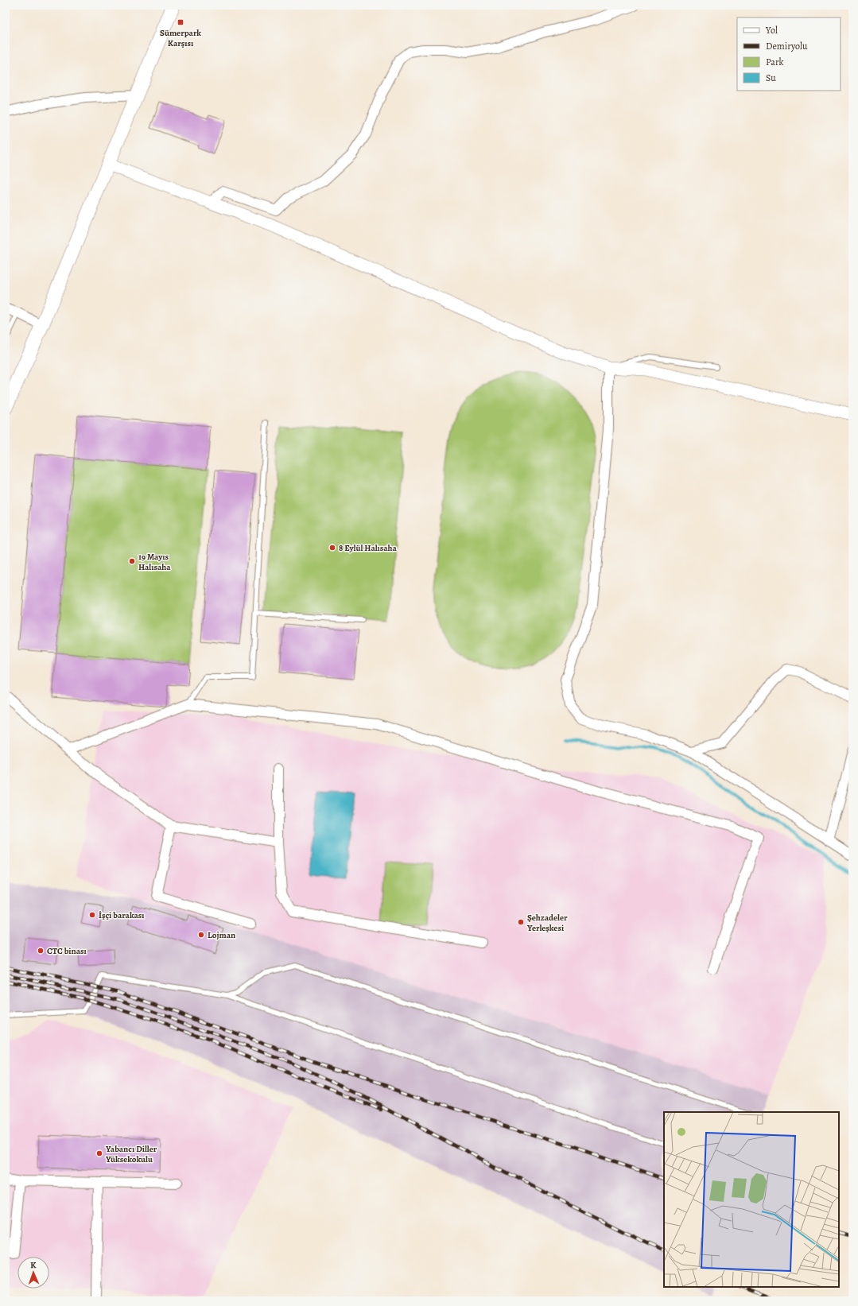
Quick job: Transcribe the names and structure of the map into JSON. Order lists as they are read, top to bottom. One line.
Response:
{"places":{"transit":["Sümerpark Karşısı"],"other":["8 Eylül Halısaha","19 Mayıs Halısaha","İşçi barakası","Şehzadeler Yerleşkesi","Lojman","CTC binası","Yabancı Diller Yüksekokulu"]},"legend":["Yol","Demiryolu","Park","Su"],"north":"top"}
